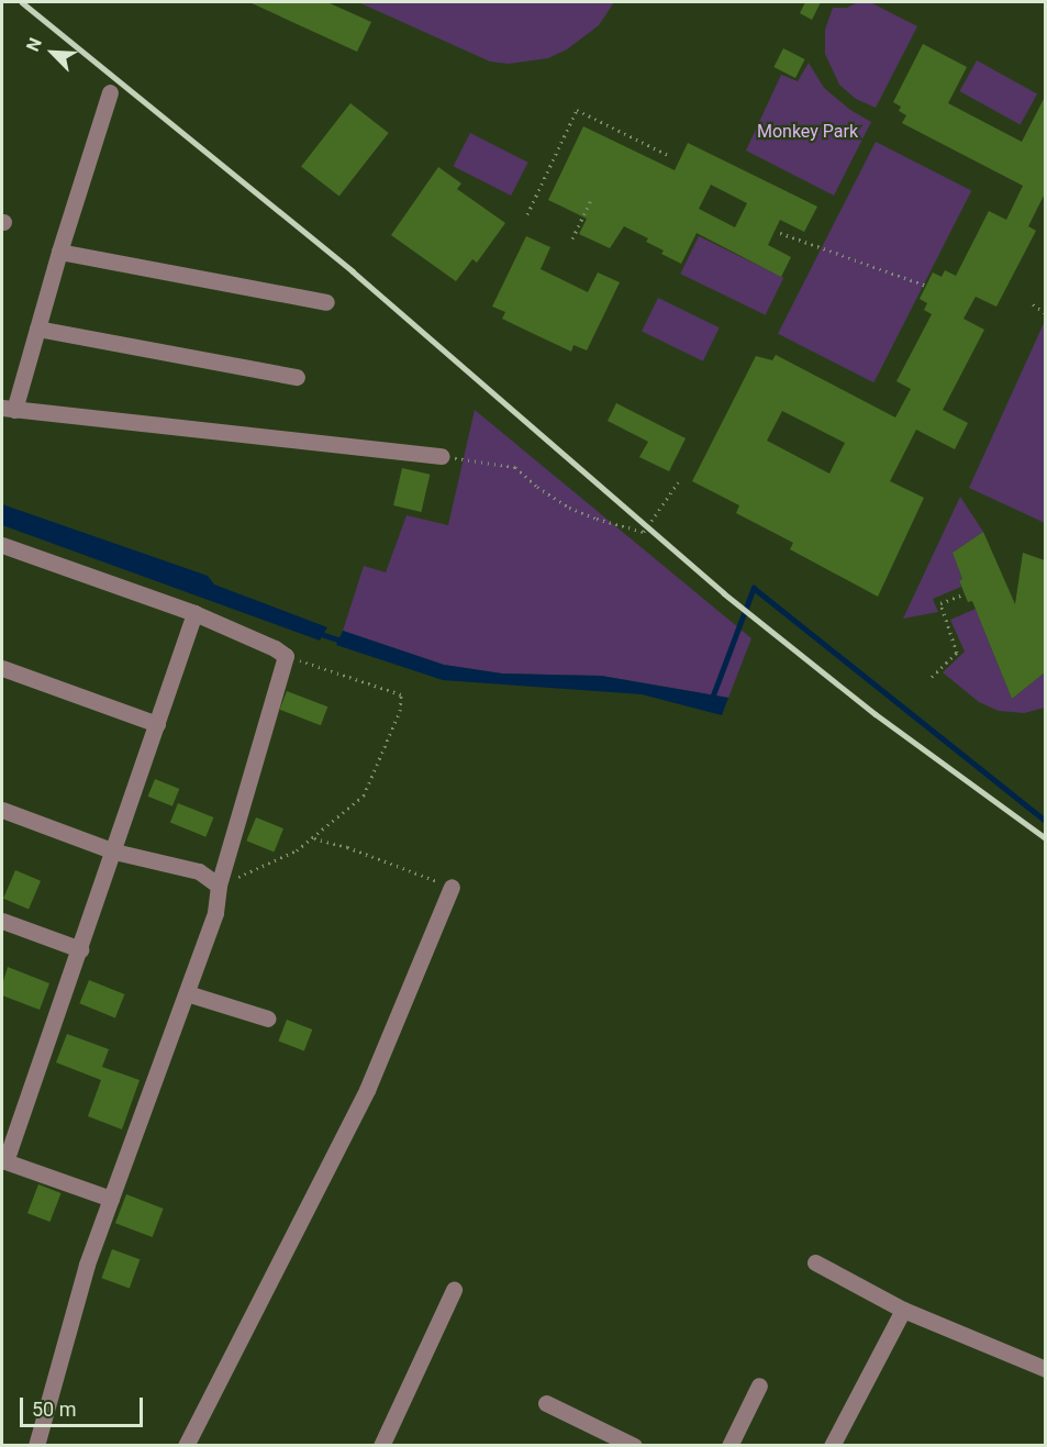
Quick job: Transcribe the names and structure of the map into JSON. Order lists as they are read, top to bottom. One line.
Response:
{"parks":["Monkey Park"],"scale_bar":"50 m","north":"top left"}
